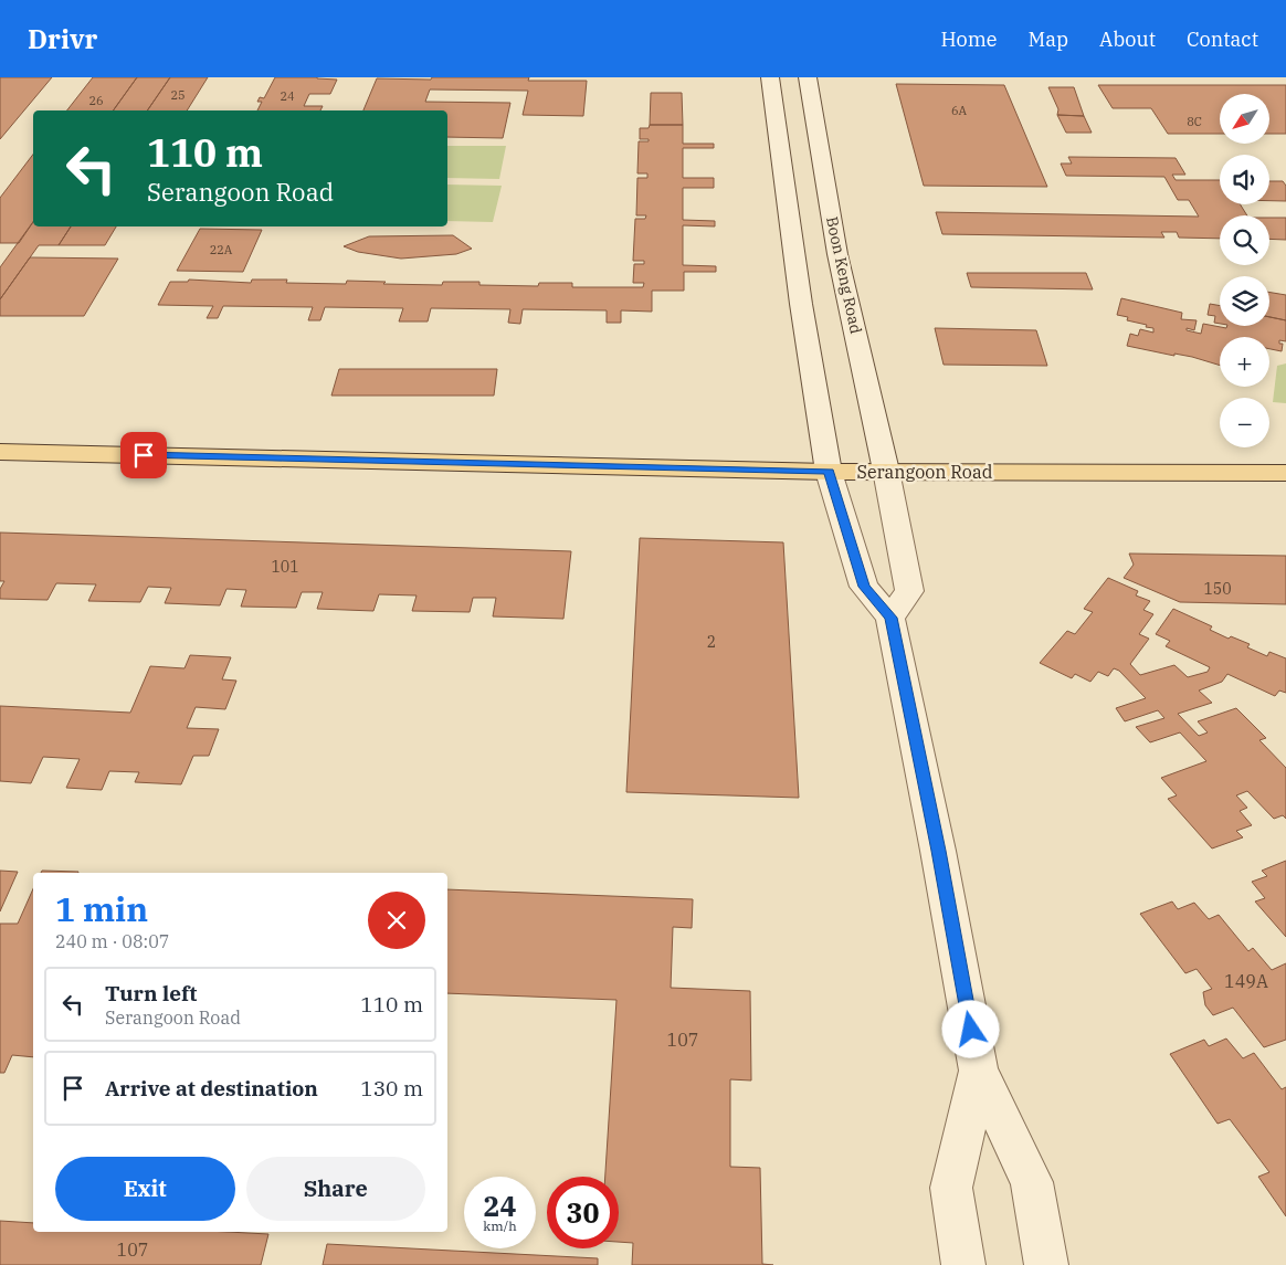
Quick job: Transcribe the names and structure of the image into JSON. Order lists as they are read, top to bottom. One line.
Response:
{"streets":{"main road":["Boon Keng Road","Serangoon Road"]},"crossings":[["Boon Keng Road","Serangoon Road"]],"house_numbers":["25","24","26","6A","8C","22A","101","150","2","149A","107","107"],"north":"bottom left","page":{"header":"Drivr","nav":["Home","Map","About","Contact"],"map_buttons":["+","−"],"turn":["110 m","Serangoon Road"],"heading":["1 min","240 m · 08:07"],"list":[{"name":"Turn left","note":"Serangoon Road","value":"110 m"},{"name":"Arrive at destination","value":"130 m"}],"buttons":["Exit","Share"],"speed":"24 km/h","limit":"30"}}
